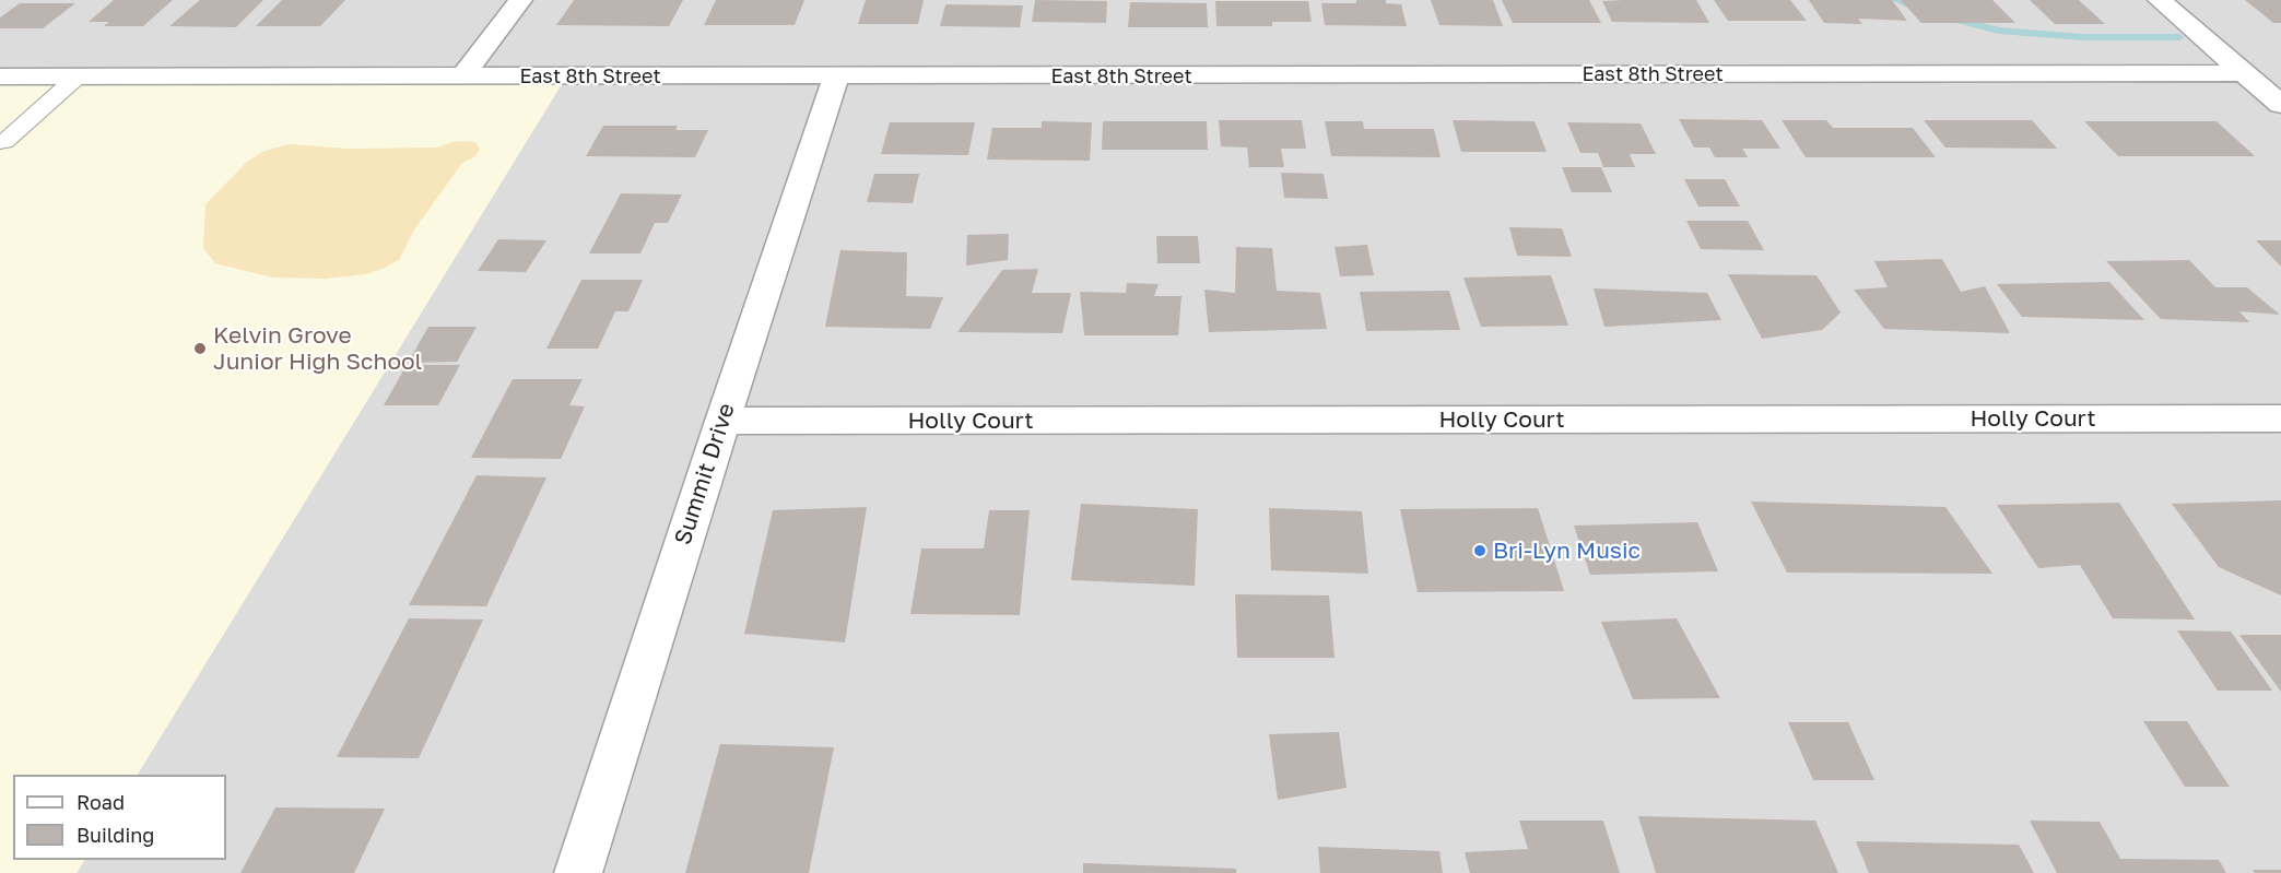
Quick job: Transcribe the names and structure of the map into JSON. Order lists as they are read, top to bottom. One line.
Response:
{"streets":{"street":["East 8th Street","Holly Court","Summit Drive"]},"crossings":[["East 8th Street","Summit Drive"],["Holly Court","Summit Drive"]],"places":["Kelvin Grove Junior High School","Bri-Lyn Music"],"legend":["Road","Building"]}
